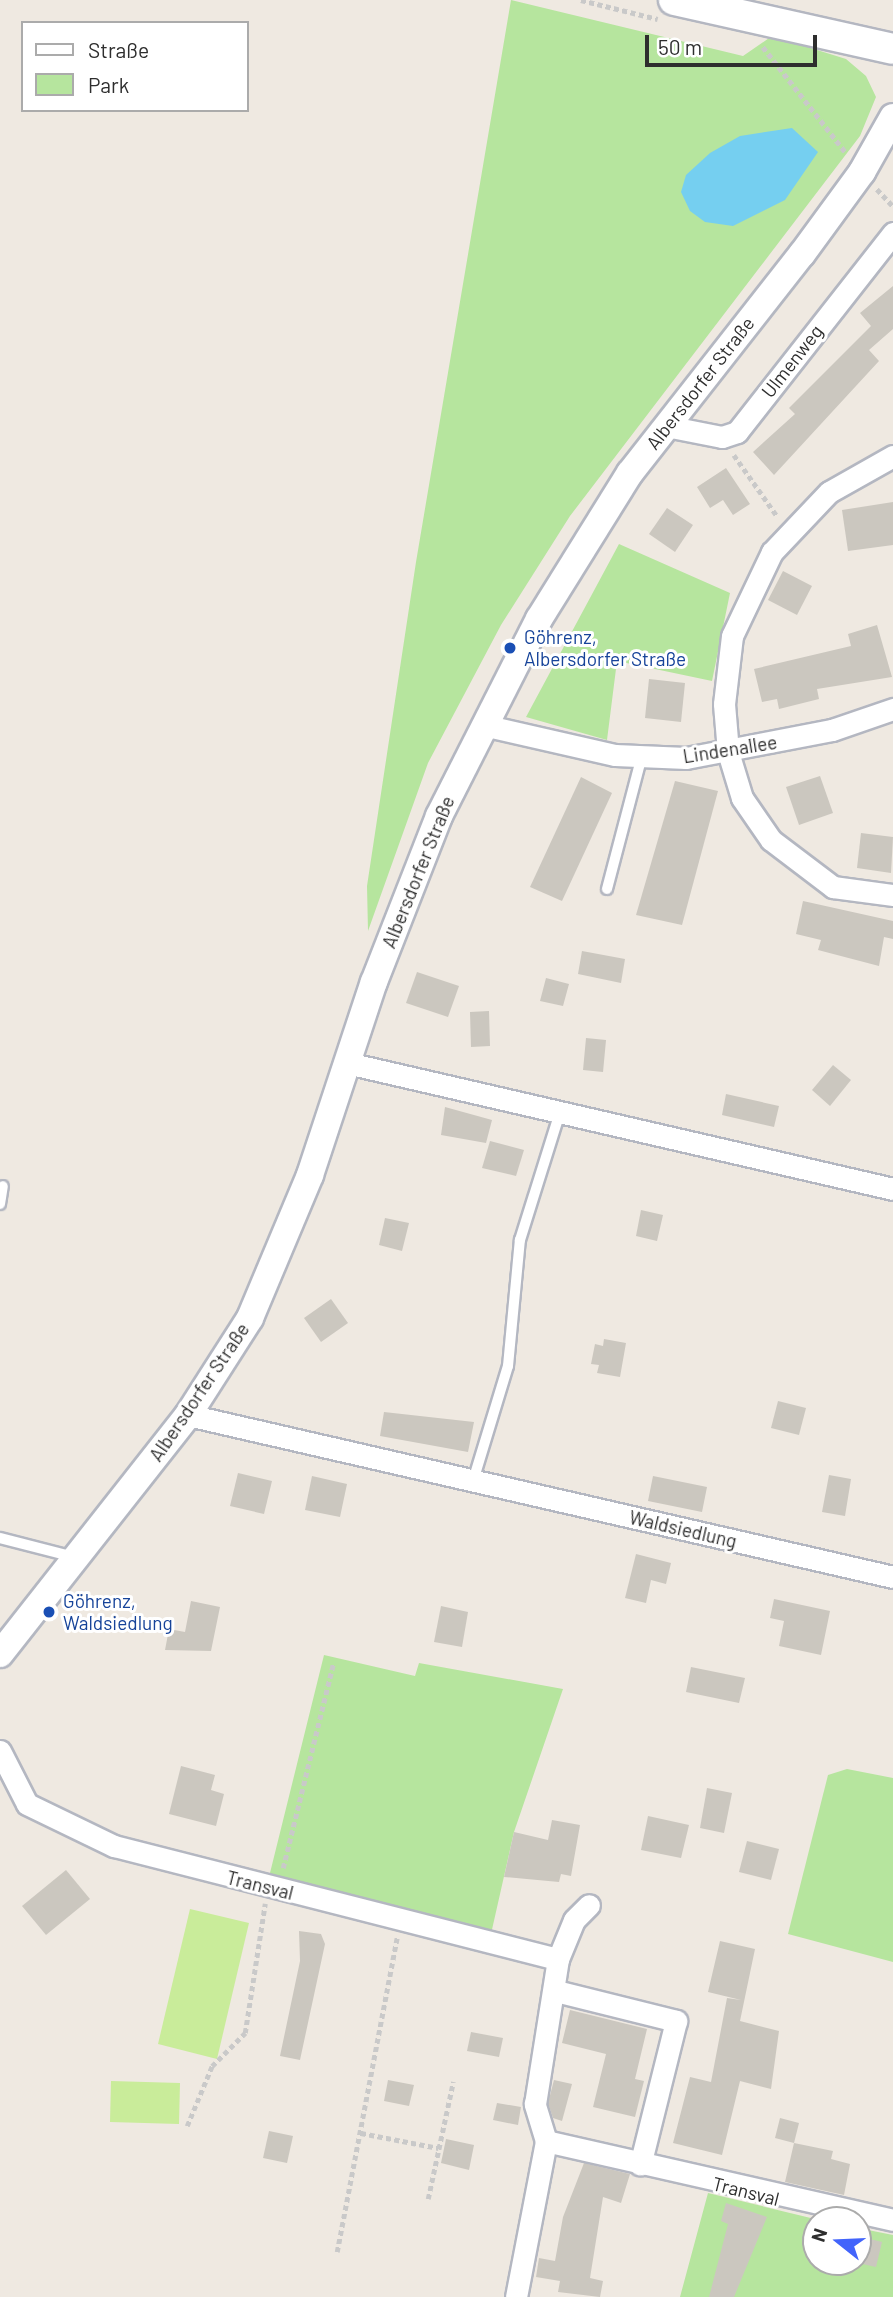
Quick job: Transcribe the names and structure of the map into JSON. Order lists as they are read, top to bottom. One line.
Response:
{"streets":{"street":["Ulmenweg","Albersdorfer Straße","Lindenallee","Waldsiedlung","Transval"]},"crossings":[["Albersdorfer Straße","Lindenallee"],["Albersdorfer Straße","Waldsiedlung"]],"places":["Göhrenz, Albersdorfer Straße","Göhrenz, Waldsiedlung"],"legend":["Straße","Park"],"scale_bar":"50 m","north":"left"}
